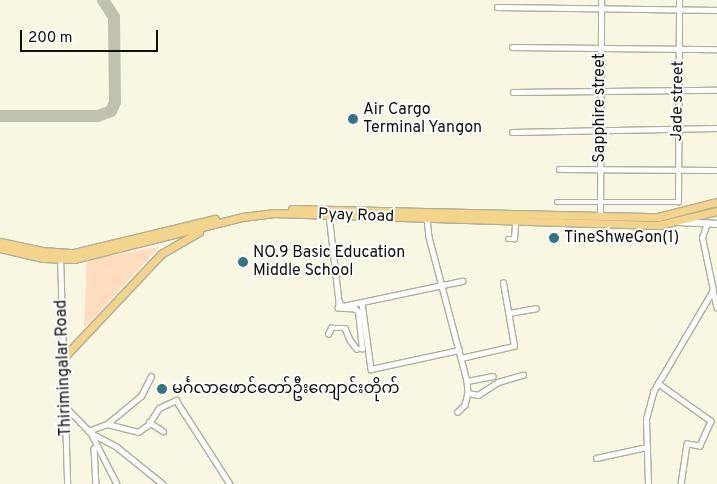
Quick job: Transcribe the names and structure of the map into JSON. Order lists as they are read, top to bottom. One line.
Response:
{"streets":{"highway":["Pyay Road"],"street":["Jade street","Sapphire street","Thirimingalar Road"]},"crossings":[["Jade street","Sapphire street"],["Sapphire street","Pyay Road"],["Pyay Road","Thirimingalar Road"]],"places":["Air Cargo Terminal Yangon","TineShweGon(1)","NO.9 Basic Education Middle School","မင်္ဂလာဖောင်တော်ဦးကျောင်းတိုက်"],"scale_bar":"200 m"}
